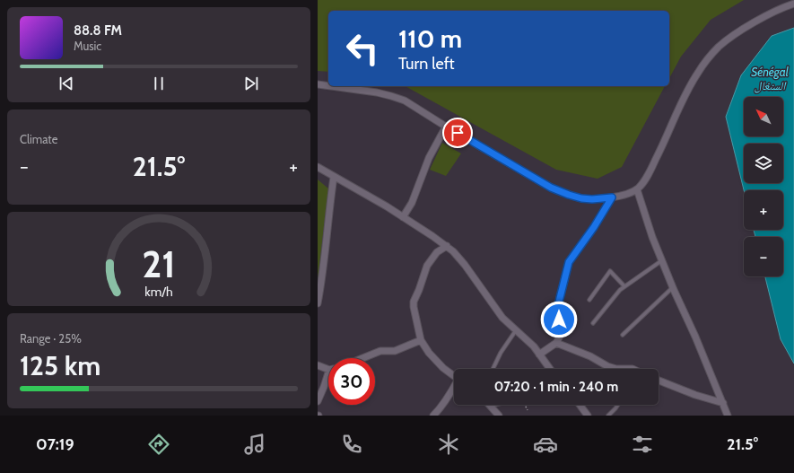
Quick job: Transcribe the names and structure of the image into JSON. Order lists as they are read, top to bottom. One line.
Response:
{"water":["Sénégal السنغال"],"north":"top left","page":{"turn":["110 m","Turn left"],"song":["88.8 FM","Music"],"map_buttons":["+","−"],"tile":["Climate",["Range · 25%","125 km"]],"heat":["−","21.5°","+"],"limit":"30","trip":"07:20 · 1 min · 240 m","tabs":["07:19","21.5°"],"gauge":["21","km/h"]}}
